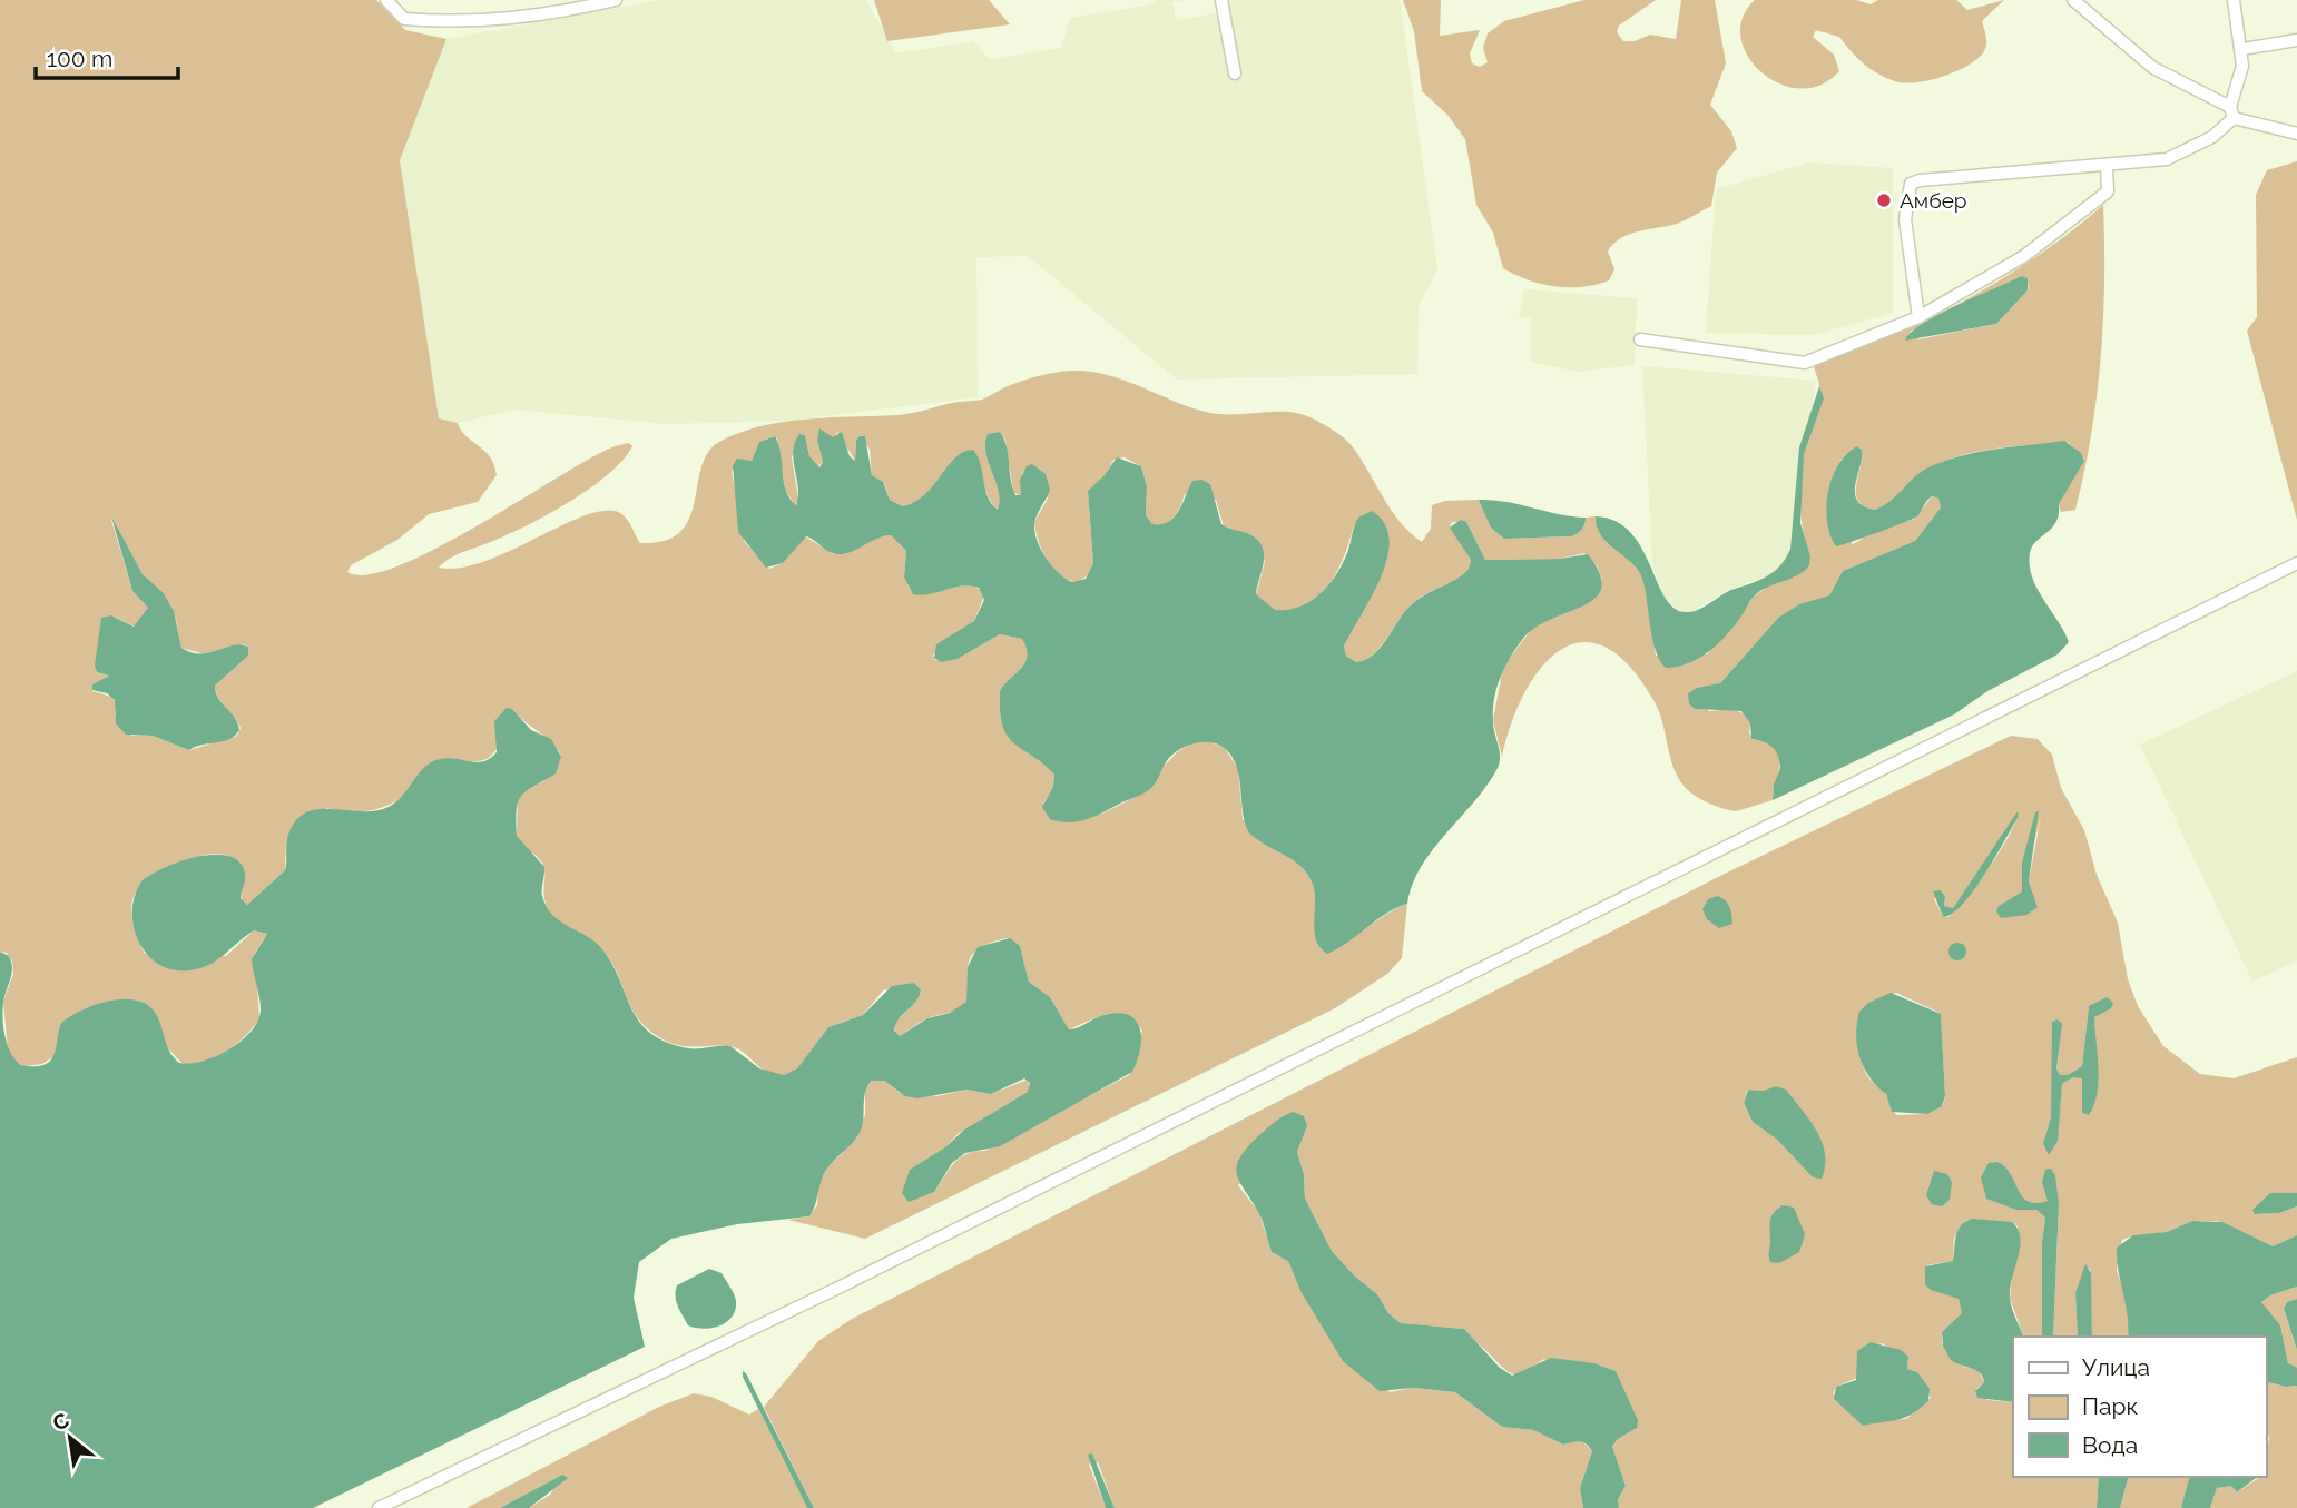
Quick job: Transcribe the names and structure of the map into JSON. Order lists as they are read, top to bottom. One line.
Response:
{"places":["Амбер"],"legend":["Улица","Парк","Вода"],"scale_bar":"100 m","north":"top left"}
